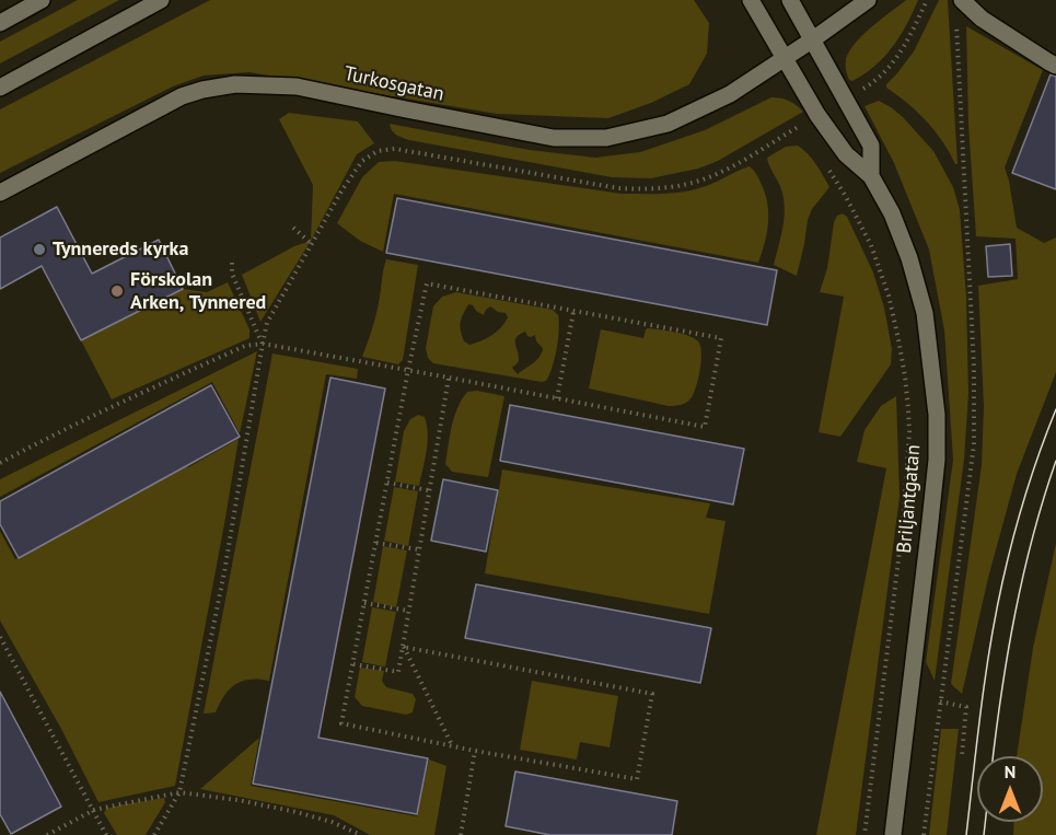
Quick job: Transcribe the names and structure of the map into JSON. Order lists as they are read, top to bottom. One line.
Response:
{"streets":{"street":["Turkosgatan","Briljantgatan"]},"crossings":[["Turkosgatan","Briljantgatan"]],"places":["Tynnereds kyrka","Förskolan Arken, Tynnered"],"north":"top"}
